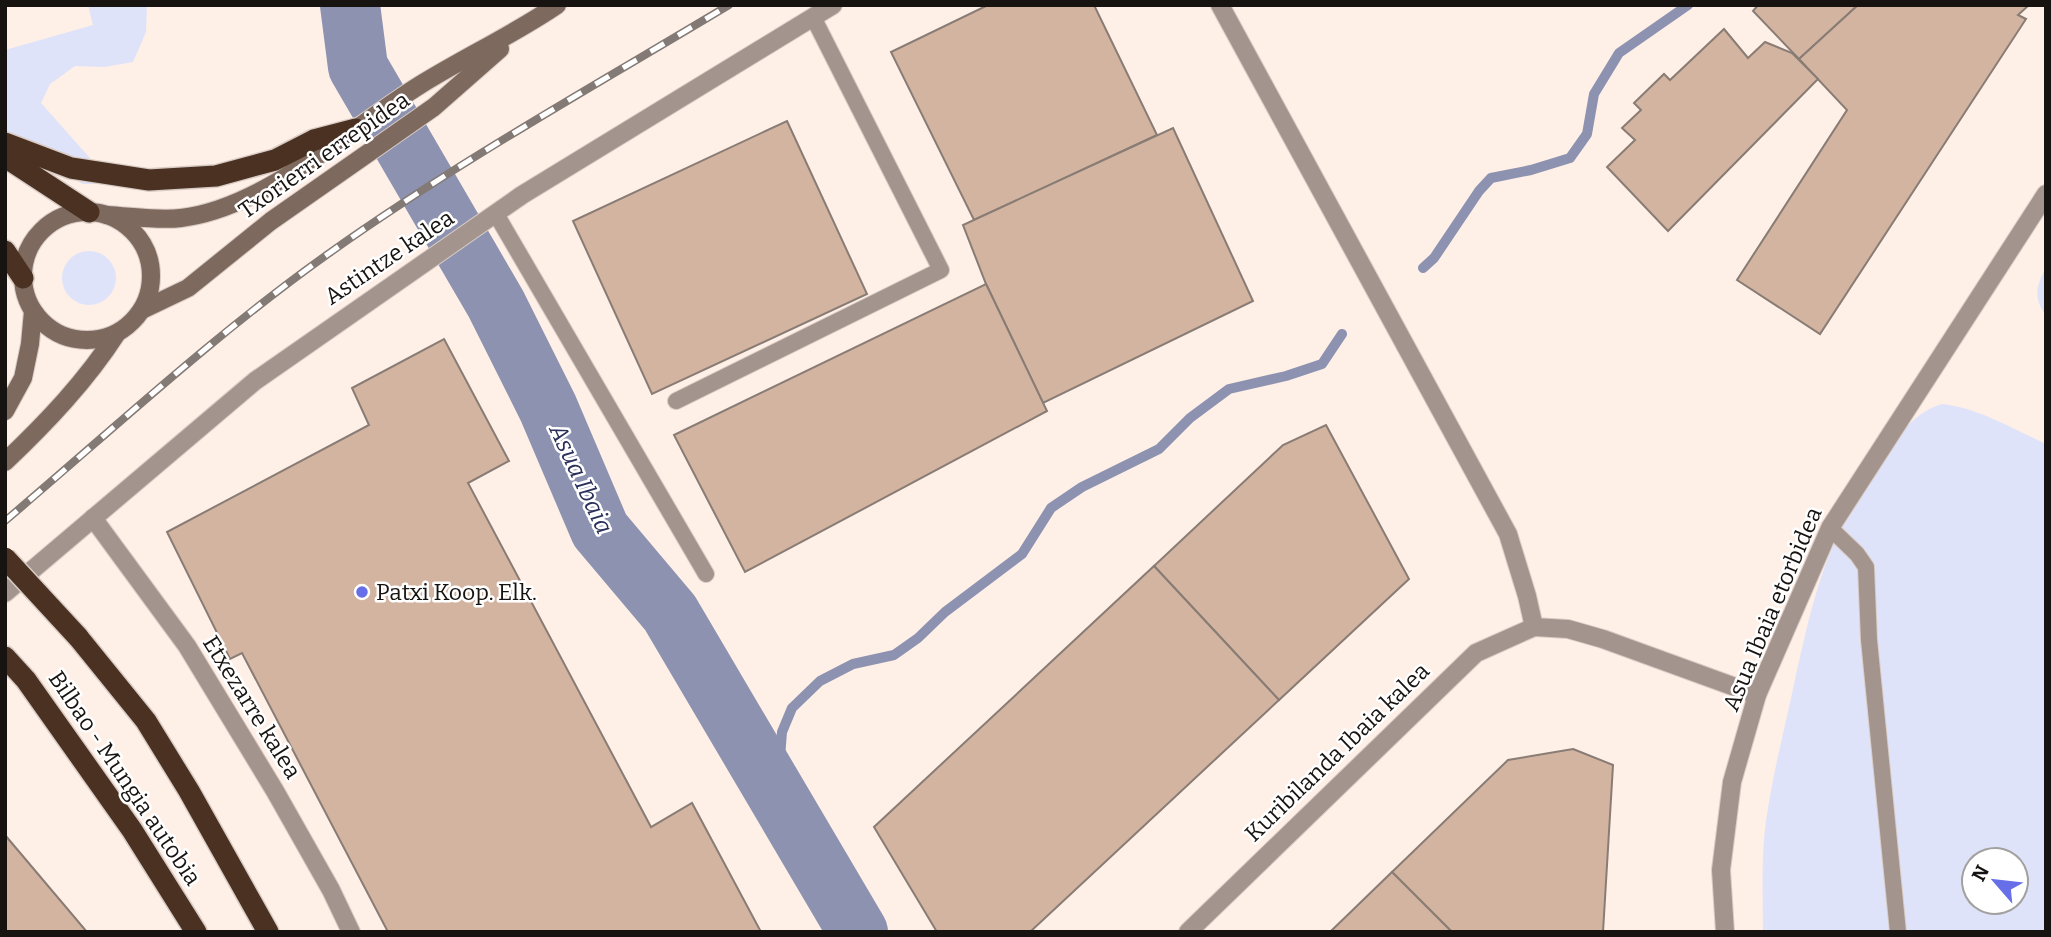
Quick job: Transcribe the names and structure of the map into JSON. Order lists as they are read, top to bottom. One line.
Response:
{"streets":{"highway":["Bilbao - Mungia autobia"],"street":["Txorierri errepidea","Astintze kalea","Asua Ibaia etorbidea","Etxezarre kalea","Kuribilanda Ibaia kalea"]},"crossings":[["Astintze kalea","Etxezarre kalea"]],"water":["Asua Ibaia"],"places":["Patxi Koop. Elk."],"north":"top left"}
